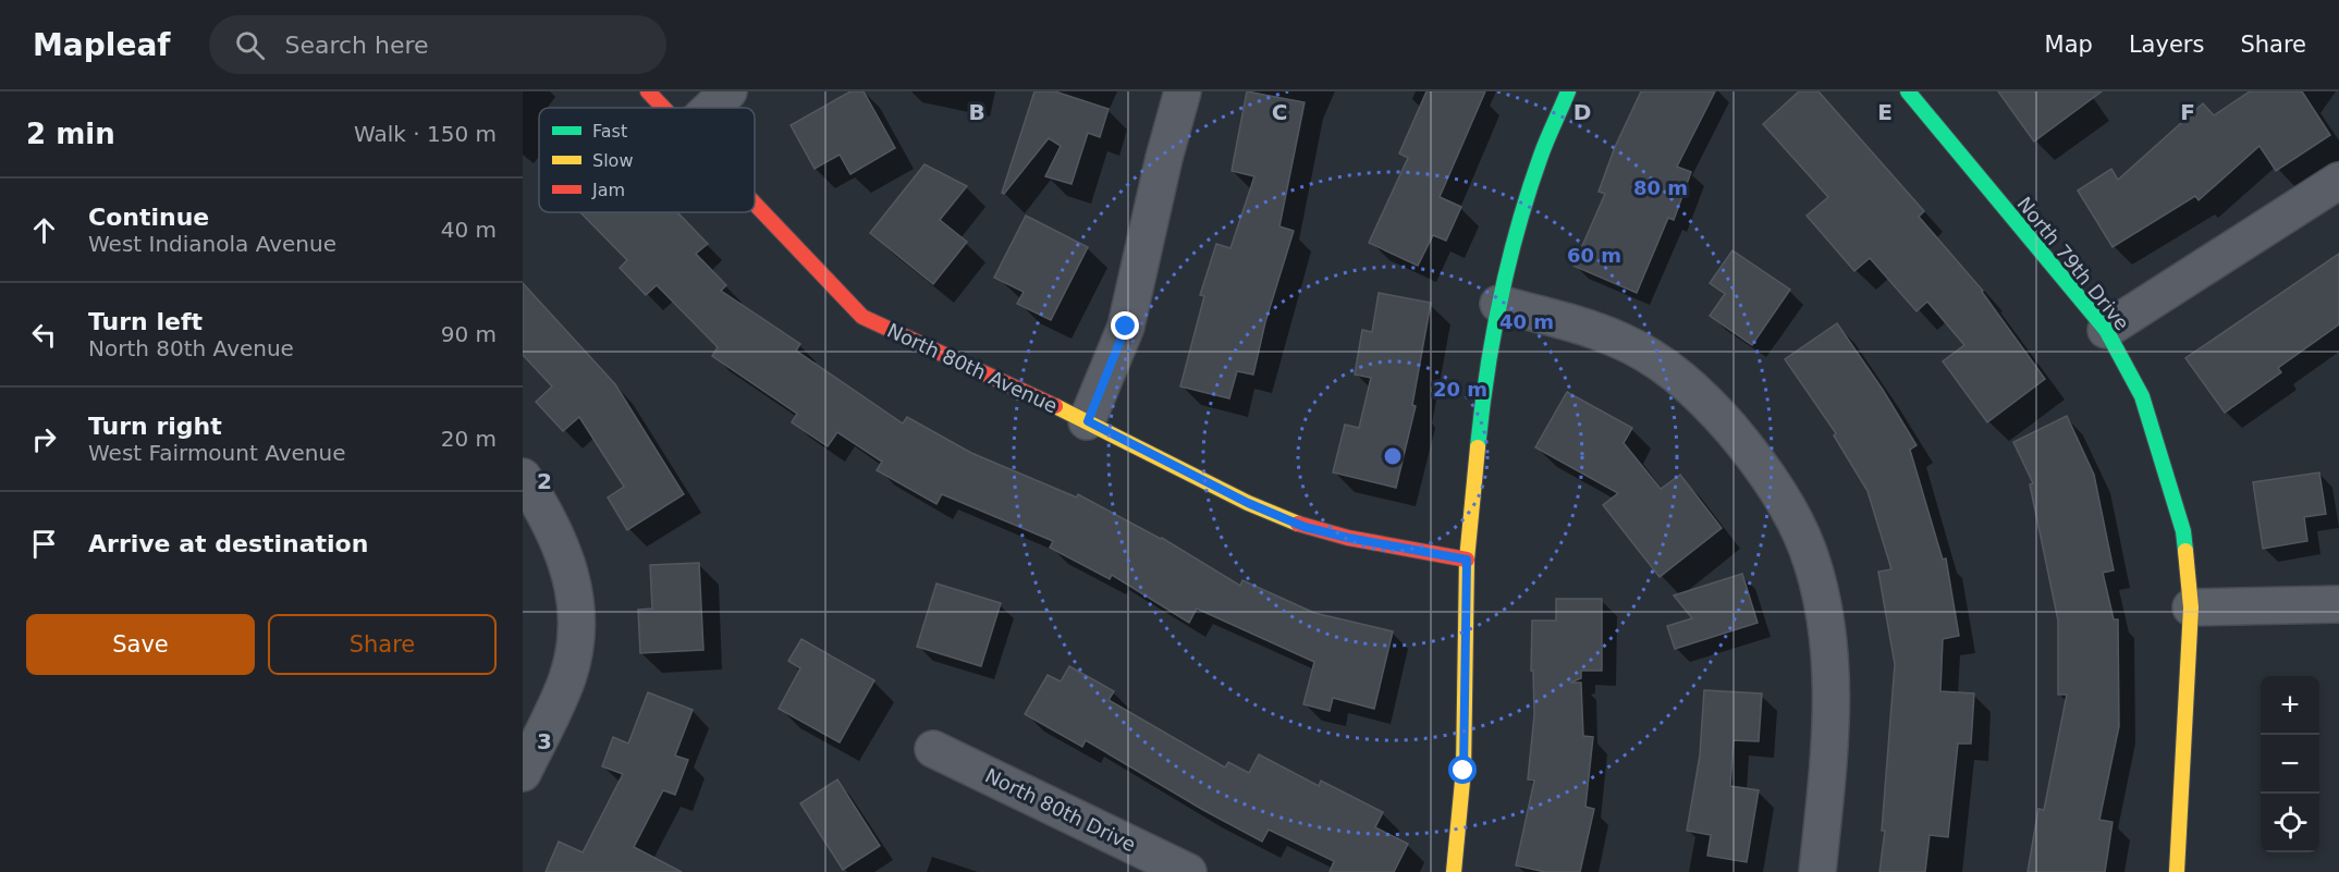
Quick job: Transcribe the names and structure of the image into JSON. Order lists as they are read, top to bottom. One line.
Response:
{"streets":{"street":["North 79th Drive","North 80th Avenue","North 80th Drive"]},"legend":["Fast","Slow","Jam"],"page":{"header":"Mapleaf","search":"Search here","nav":["Map","Layers","Share"],"heading":["2 min","Walk · 150 m"],"list":[["Continue","West Indianola Avenue","40 m"],["Turn left","North 80th Avenue","90 m"],["Turn right","West Fairmount Avenue","20 m"],"Arrive at destination"],"buttons":["Save","Share"],"map_buttons":["+","−"]},"grid":{"columns":["B","C","D","E","F"],"rows":["2","3"]},"rings":["80 m","60 m","40 m","20 m"]}
